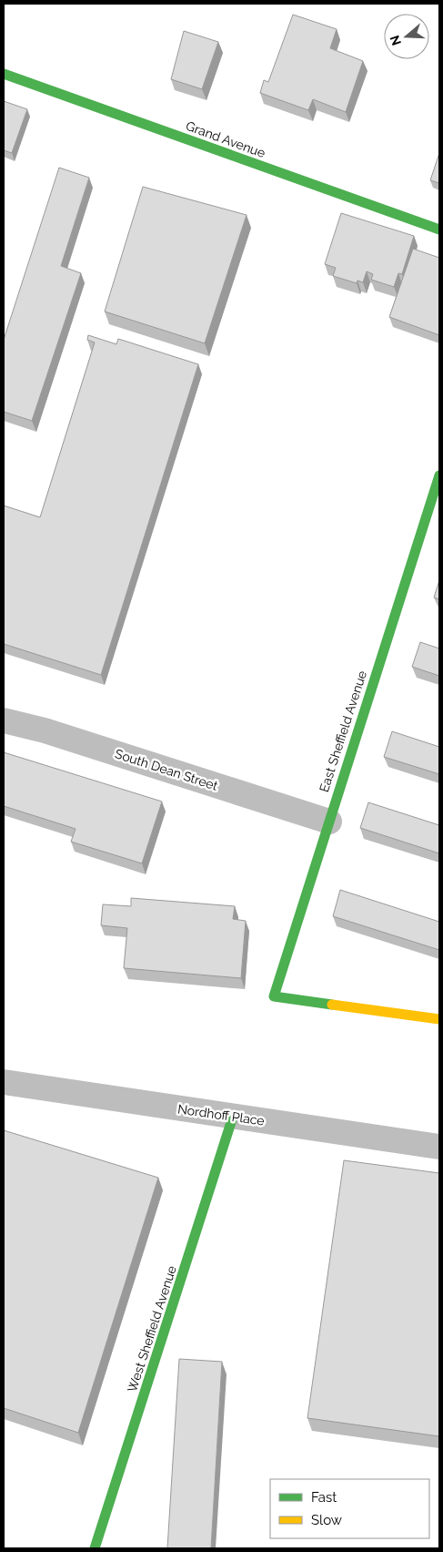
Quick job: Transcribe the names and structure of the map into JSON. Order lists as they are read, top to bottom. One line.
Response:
{"streets":{"street":["Grand Avenue","East Sheffield Avenue","South Dean Street","Nordhoff Place","West Sheffield Avenue"]},"crossings":[["East Sheffield Avenue","South Dean Street"],["Nordhoff Place","West Sheffield Avenue"]],"legend":["Fast","Slow"],"north":"left"}
